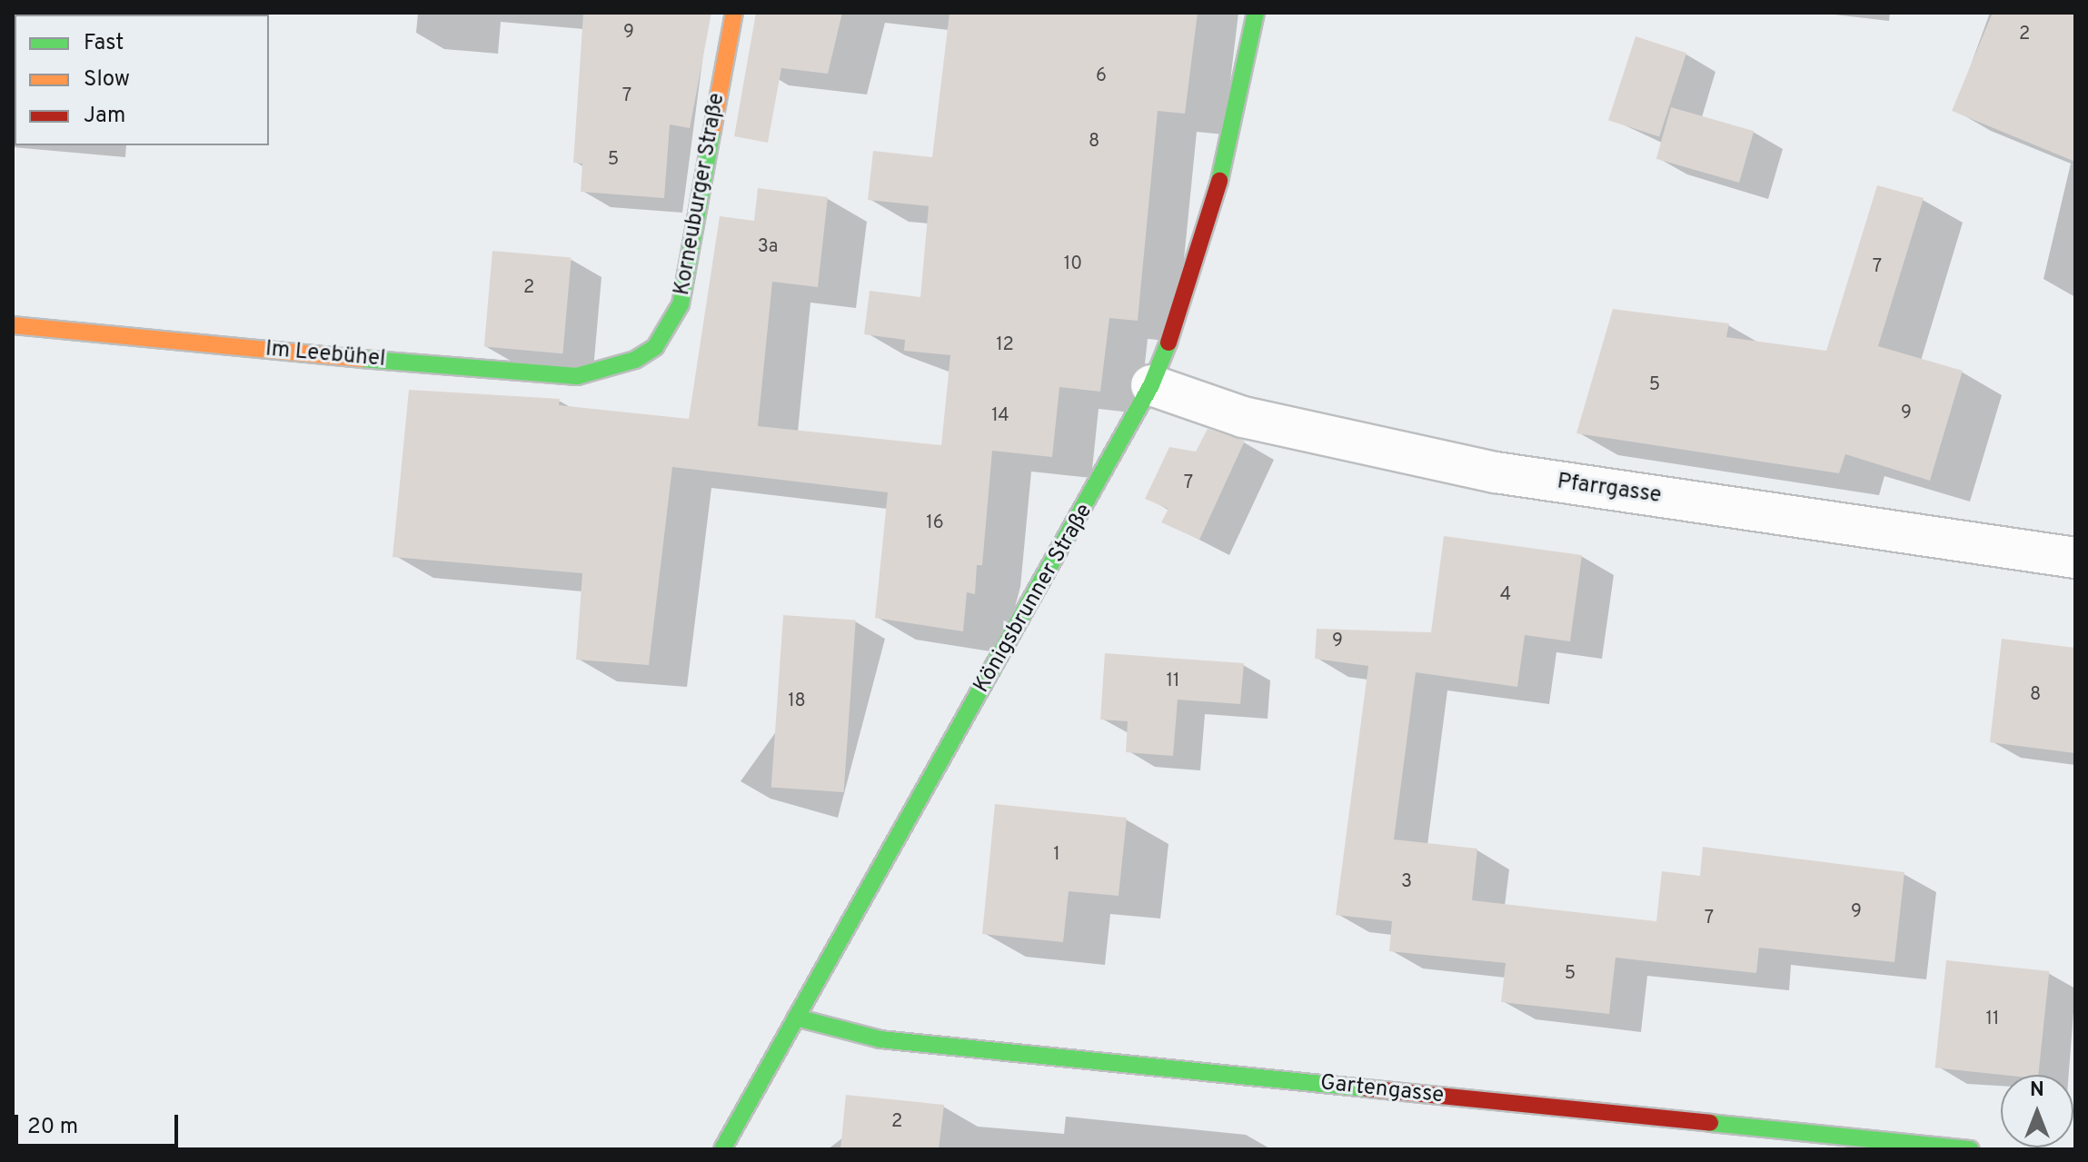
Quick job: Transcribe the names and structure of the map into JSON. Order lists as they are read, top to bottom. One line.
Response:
{"streets":{"street":["Korneuburger Straße","Im Leebühel","Pfarrgasse","Königsbrunner Straße","Gartengasse"]},"crossings":[["Korneuburger Straße","Im Leebühel"],["Pfarrgasse","Königsbrunner Straße"],["Königsbrunner Straße","Gartengasse"]],"house_numbers":["9","2","6","7","8","5","3a","10","7","2","12","5","9","14","7","16","4","9","11","8","18","1","3","9","7","5","11","2"],"legend":["Fast","Slow","Jam"],"scale_bar":"20 m","north":"top"}
